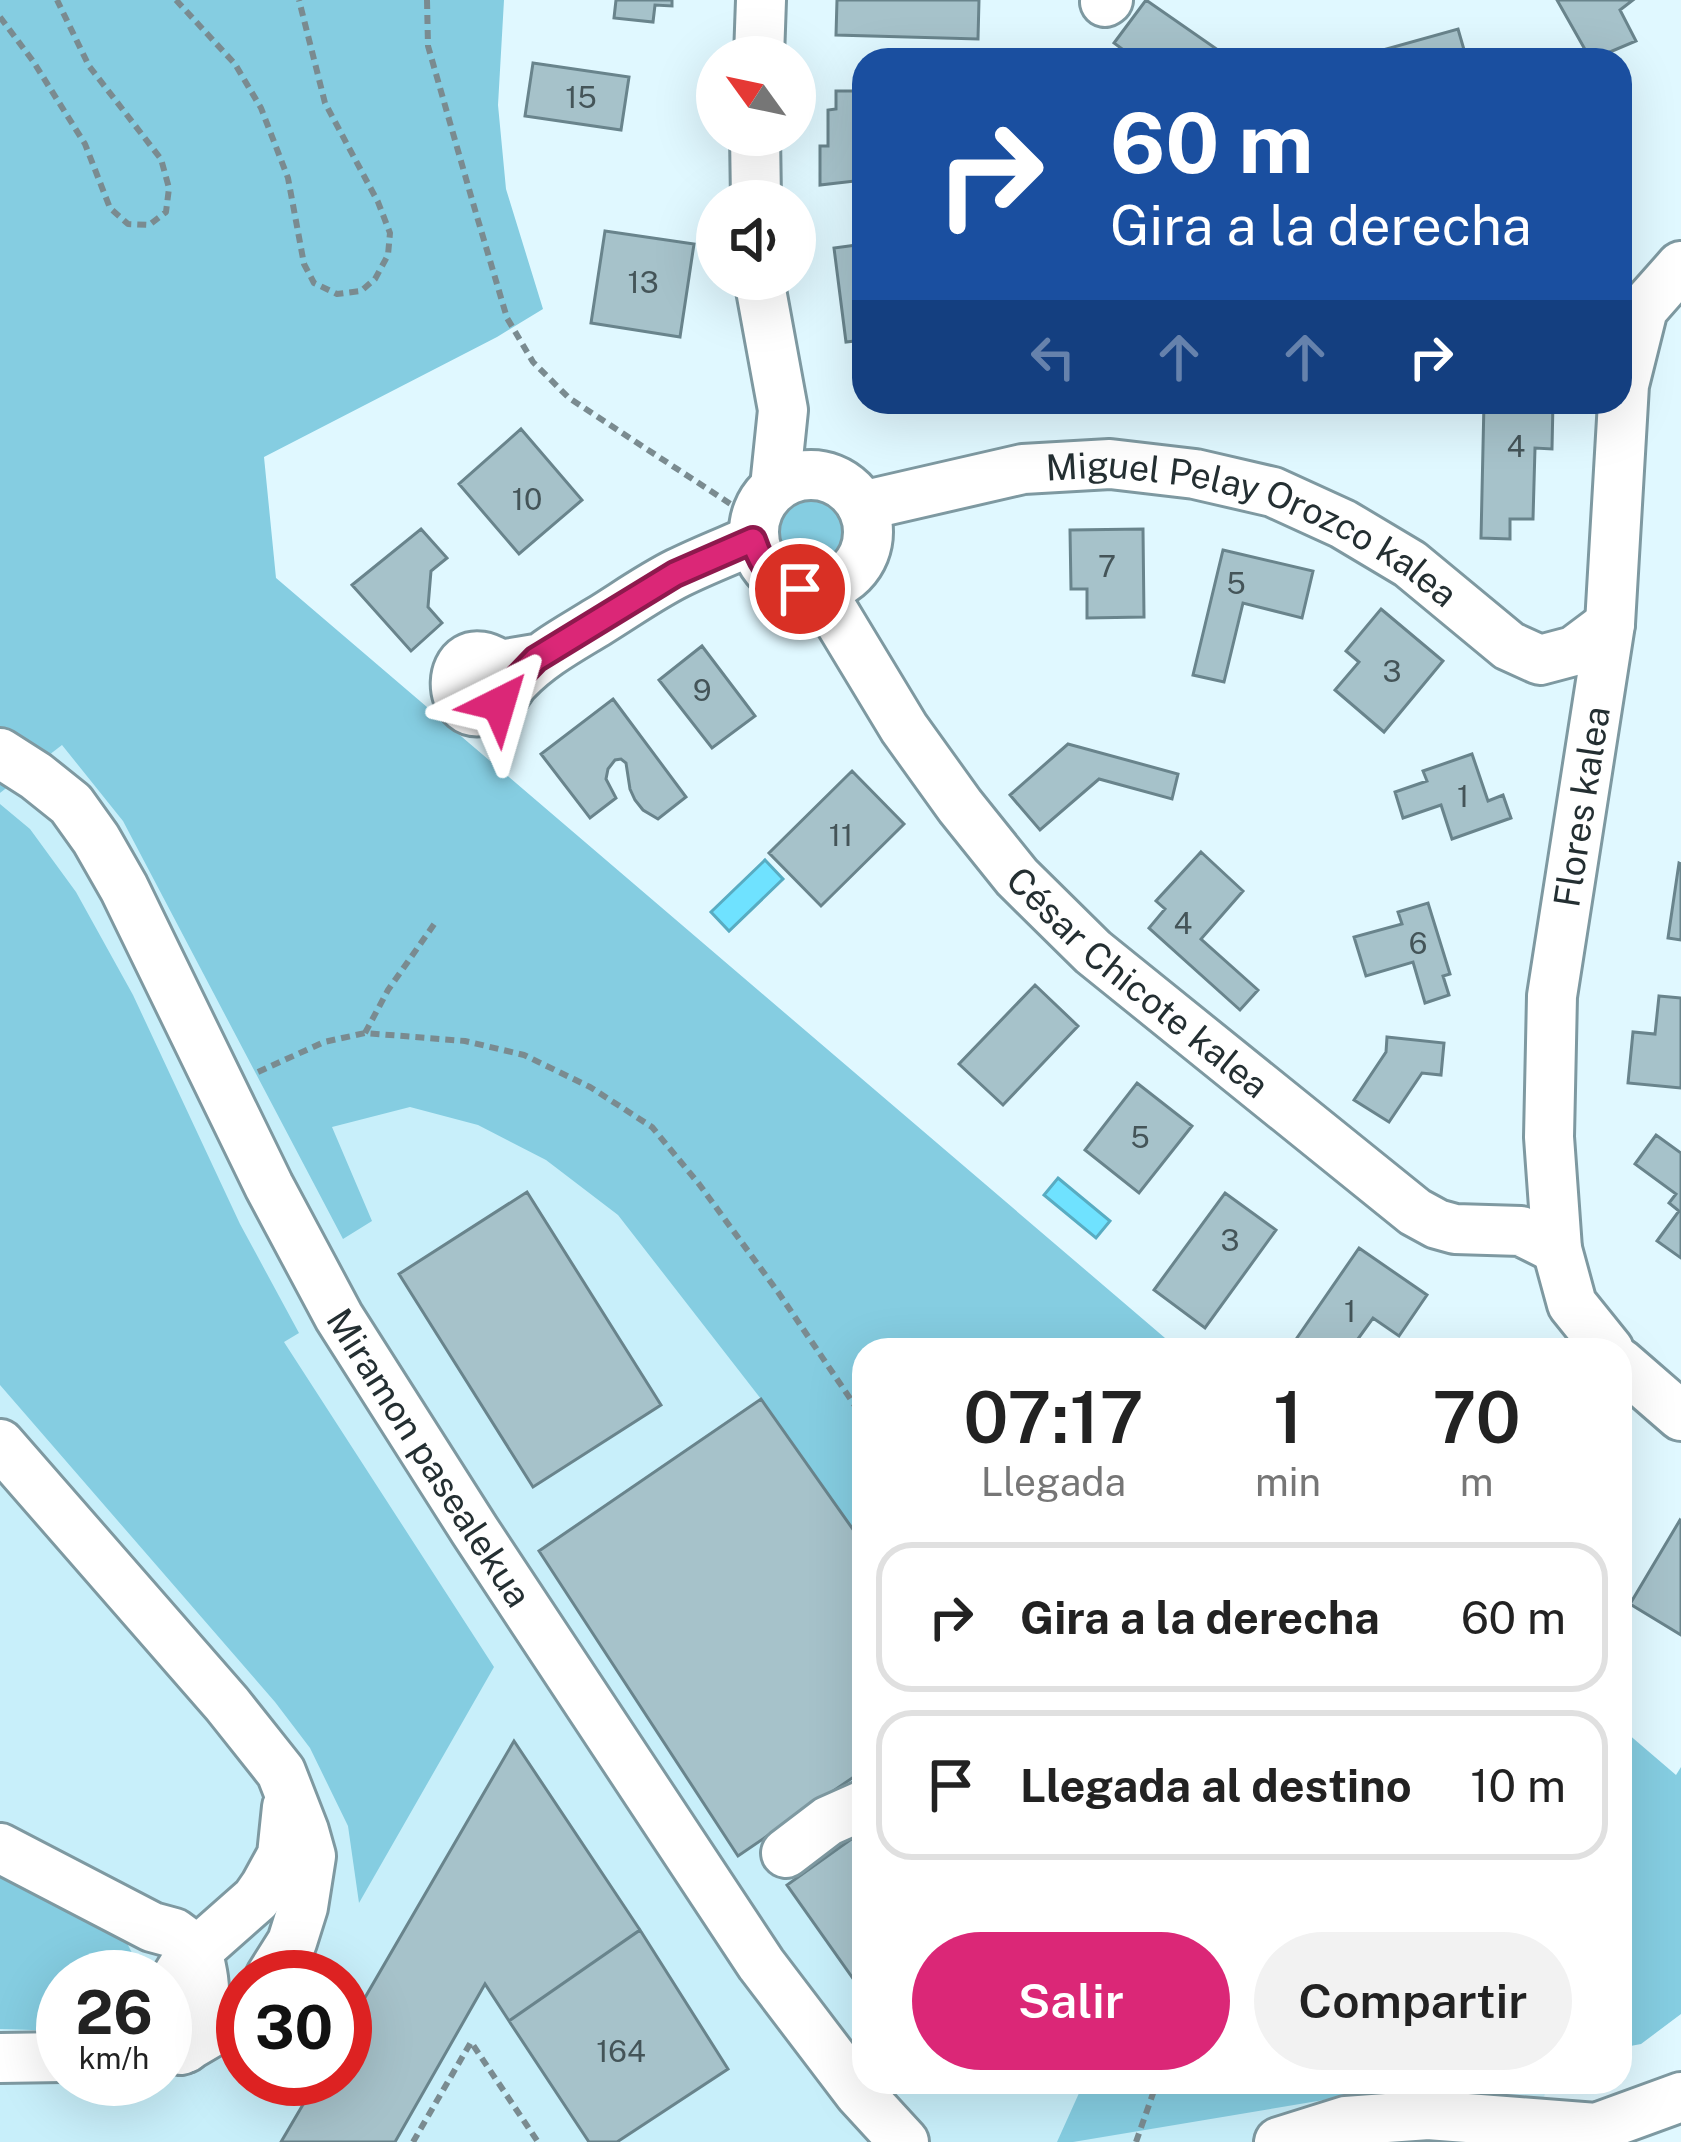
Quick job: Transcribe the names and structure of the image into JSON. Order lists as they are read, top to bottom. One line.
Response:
{"streets":{"street":["Miguel Pelay Orozco kalea","Flores kalea","César Chicote kalea","Miramon pasealekua"]},"crossings":[["Miguel Pelay Orozco kalea","Flores kalea"],["Miguel Pelay Orozco kalea","César Chicote kalea"],["Flores kalea","César Chicote kalea"]],"house_numbers":["15","13","4","10","7","5","3","9","1","11","4","6","5","3","1","164"],"north":"top left","page":{"turn":["60 m","Gira a la derecha"],"eta":["07:17","Llegada","1","min","70","m"],"list":[{"name":"Gira a la derecha","value":"60 m"},{"name":"Llegada al destino","value":"10 m"}],"buttons":["Salir","Compartir"],"speed":"26 km/h","limit":"30"}}
